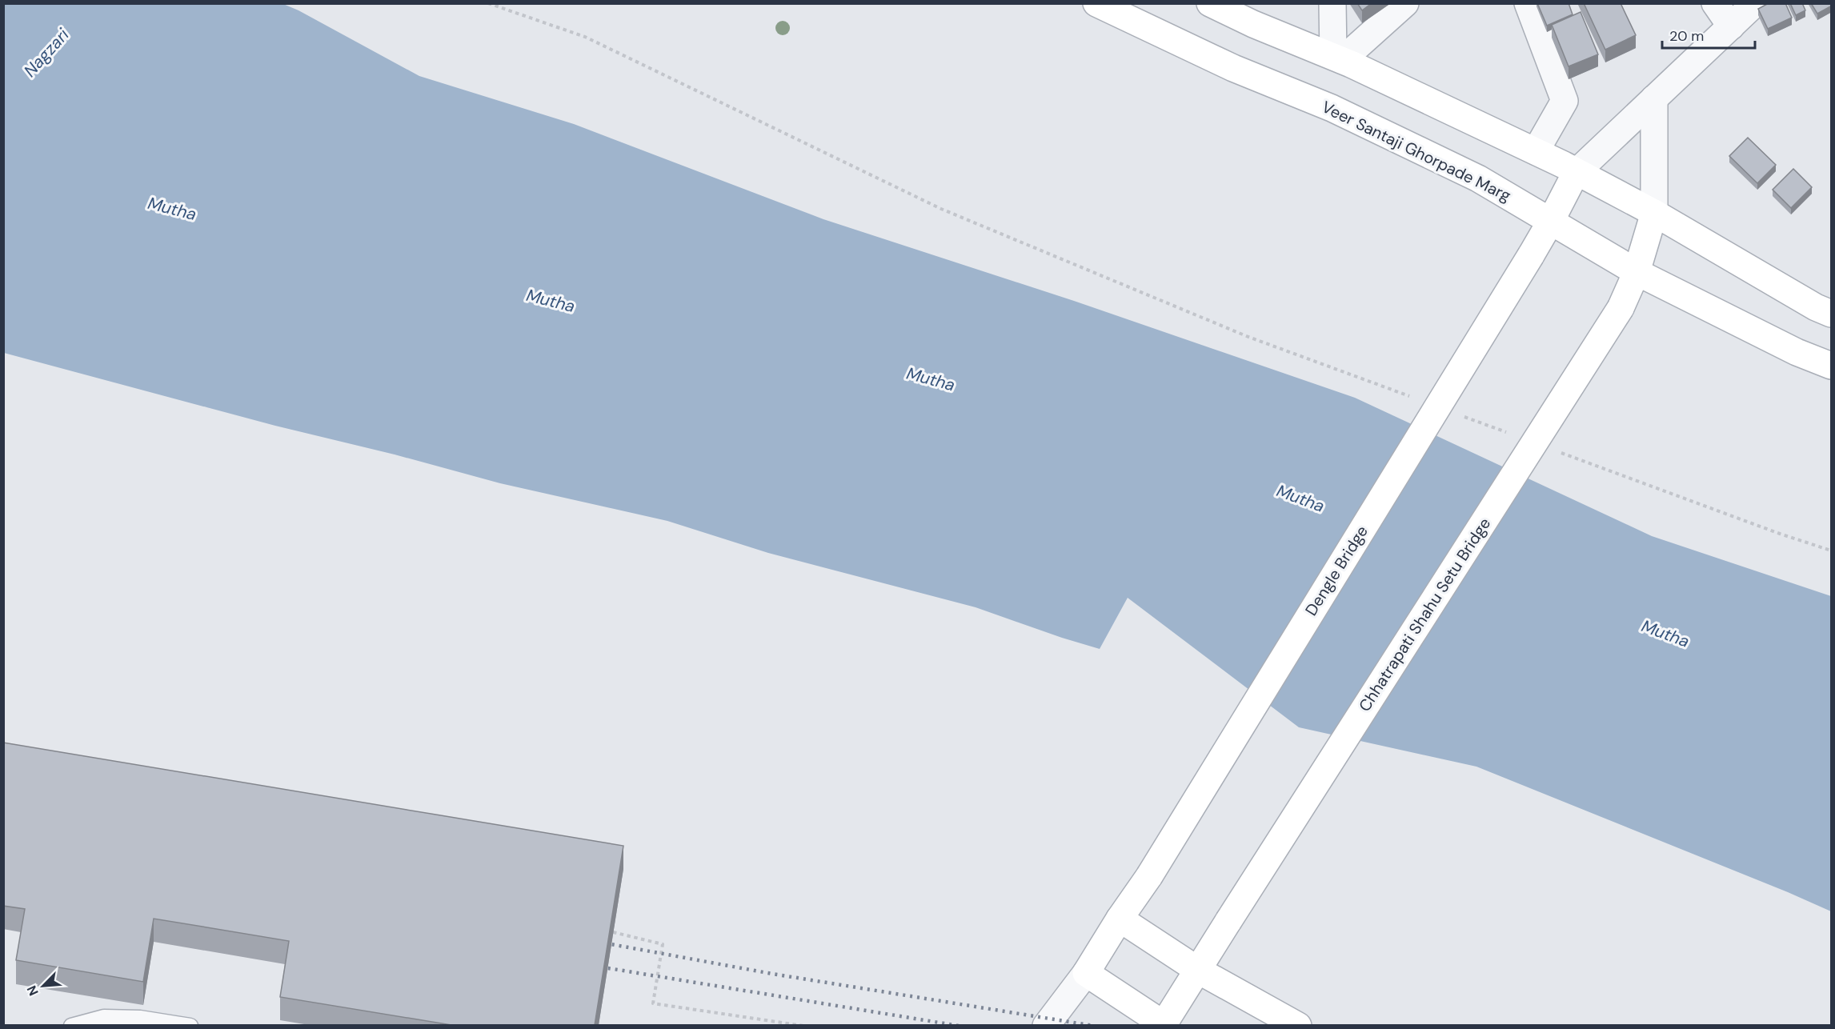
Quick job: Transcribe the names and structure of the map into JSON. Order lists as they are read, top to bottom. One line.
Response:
{"streets":{"main road":["Veer Santaji Ghorpade Marg","Dengle Bridge","Chhatrapati Shahu Setu Bridge"]},"crossings":[["Veer Santaji Ghorpade Marg","Dengle Bridge"],["Veer Santaji Ghorpade Marg","Chhatrapati Shahu Setu Bridge"]],"water":["Nagzari","Mutha"],"scale_bar":"20 m","north":"bottom left"}
